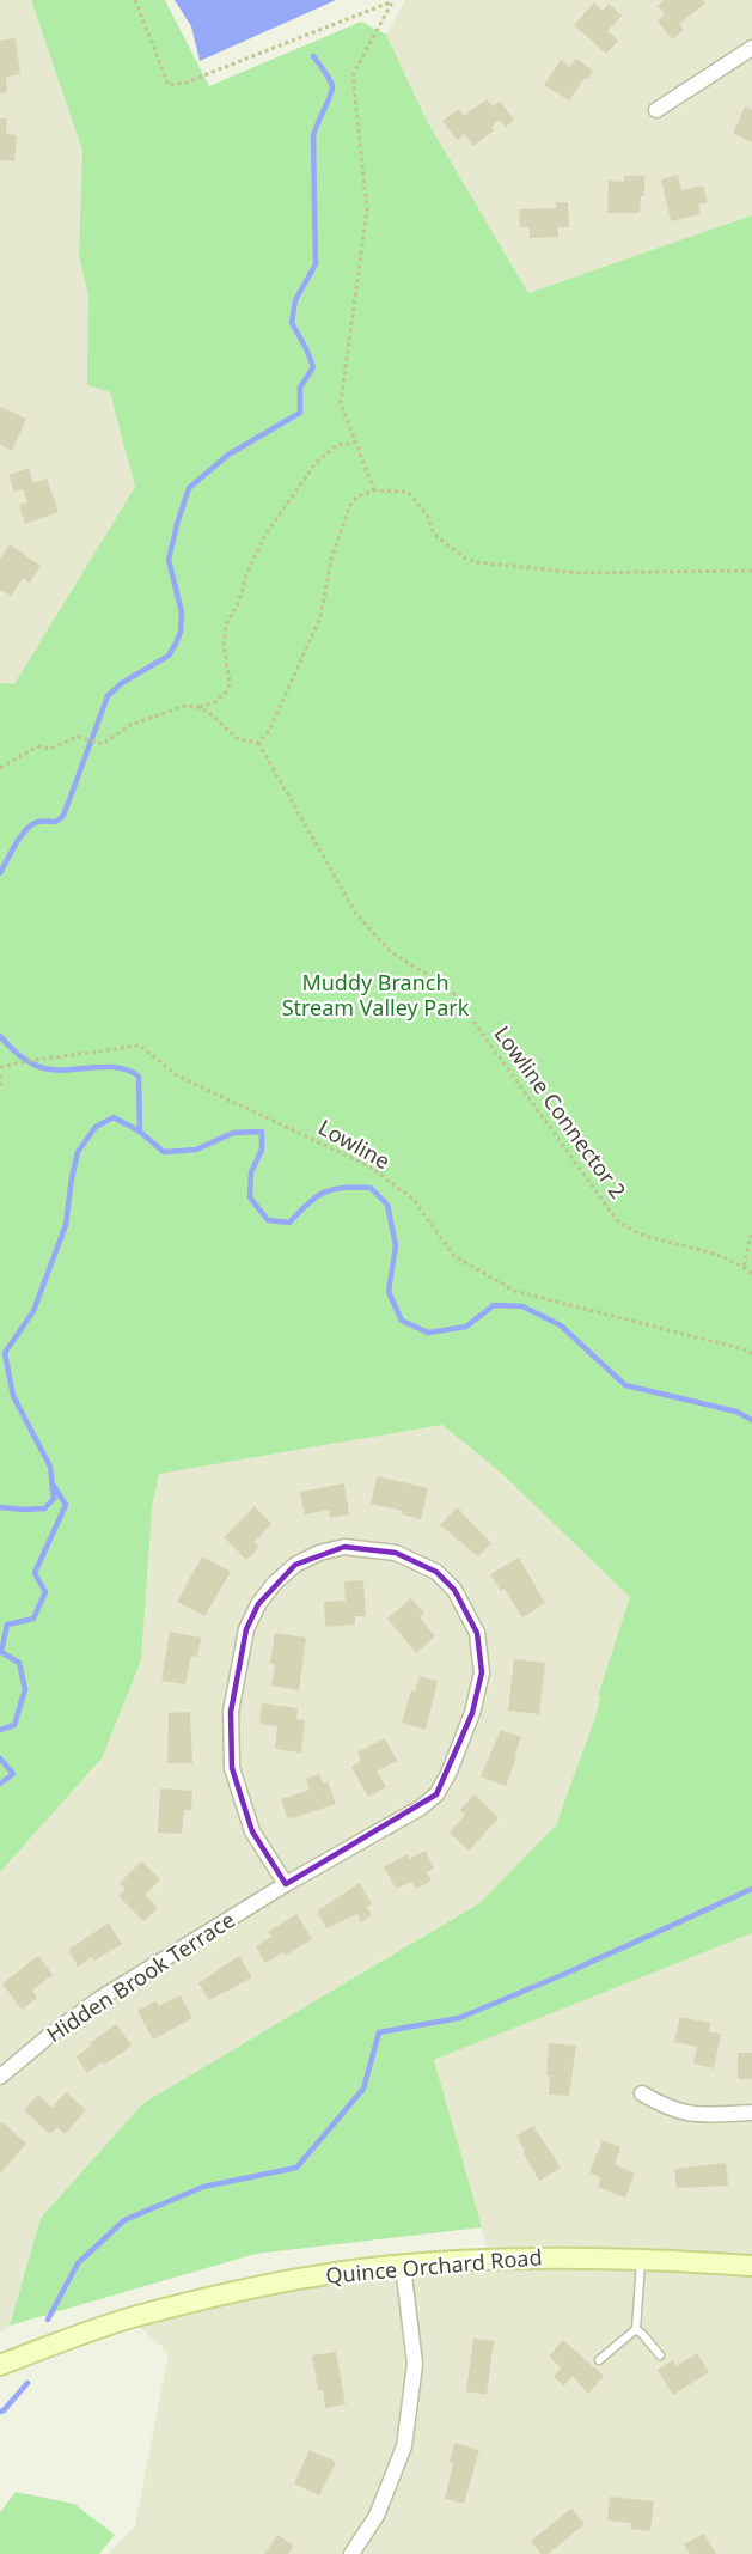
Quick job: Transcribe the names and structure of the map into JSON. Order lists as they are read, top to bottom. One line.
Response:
{"streets":{"street":["Hidden Brook Terrace","Quince Orchard Road"],"path":["Lowline Connector 2","Lowline"]},"parks":["Muddy Branch Stream Valley Park"]}
